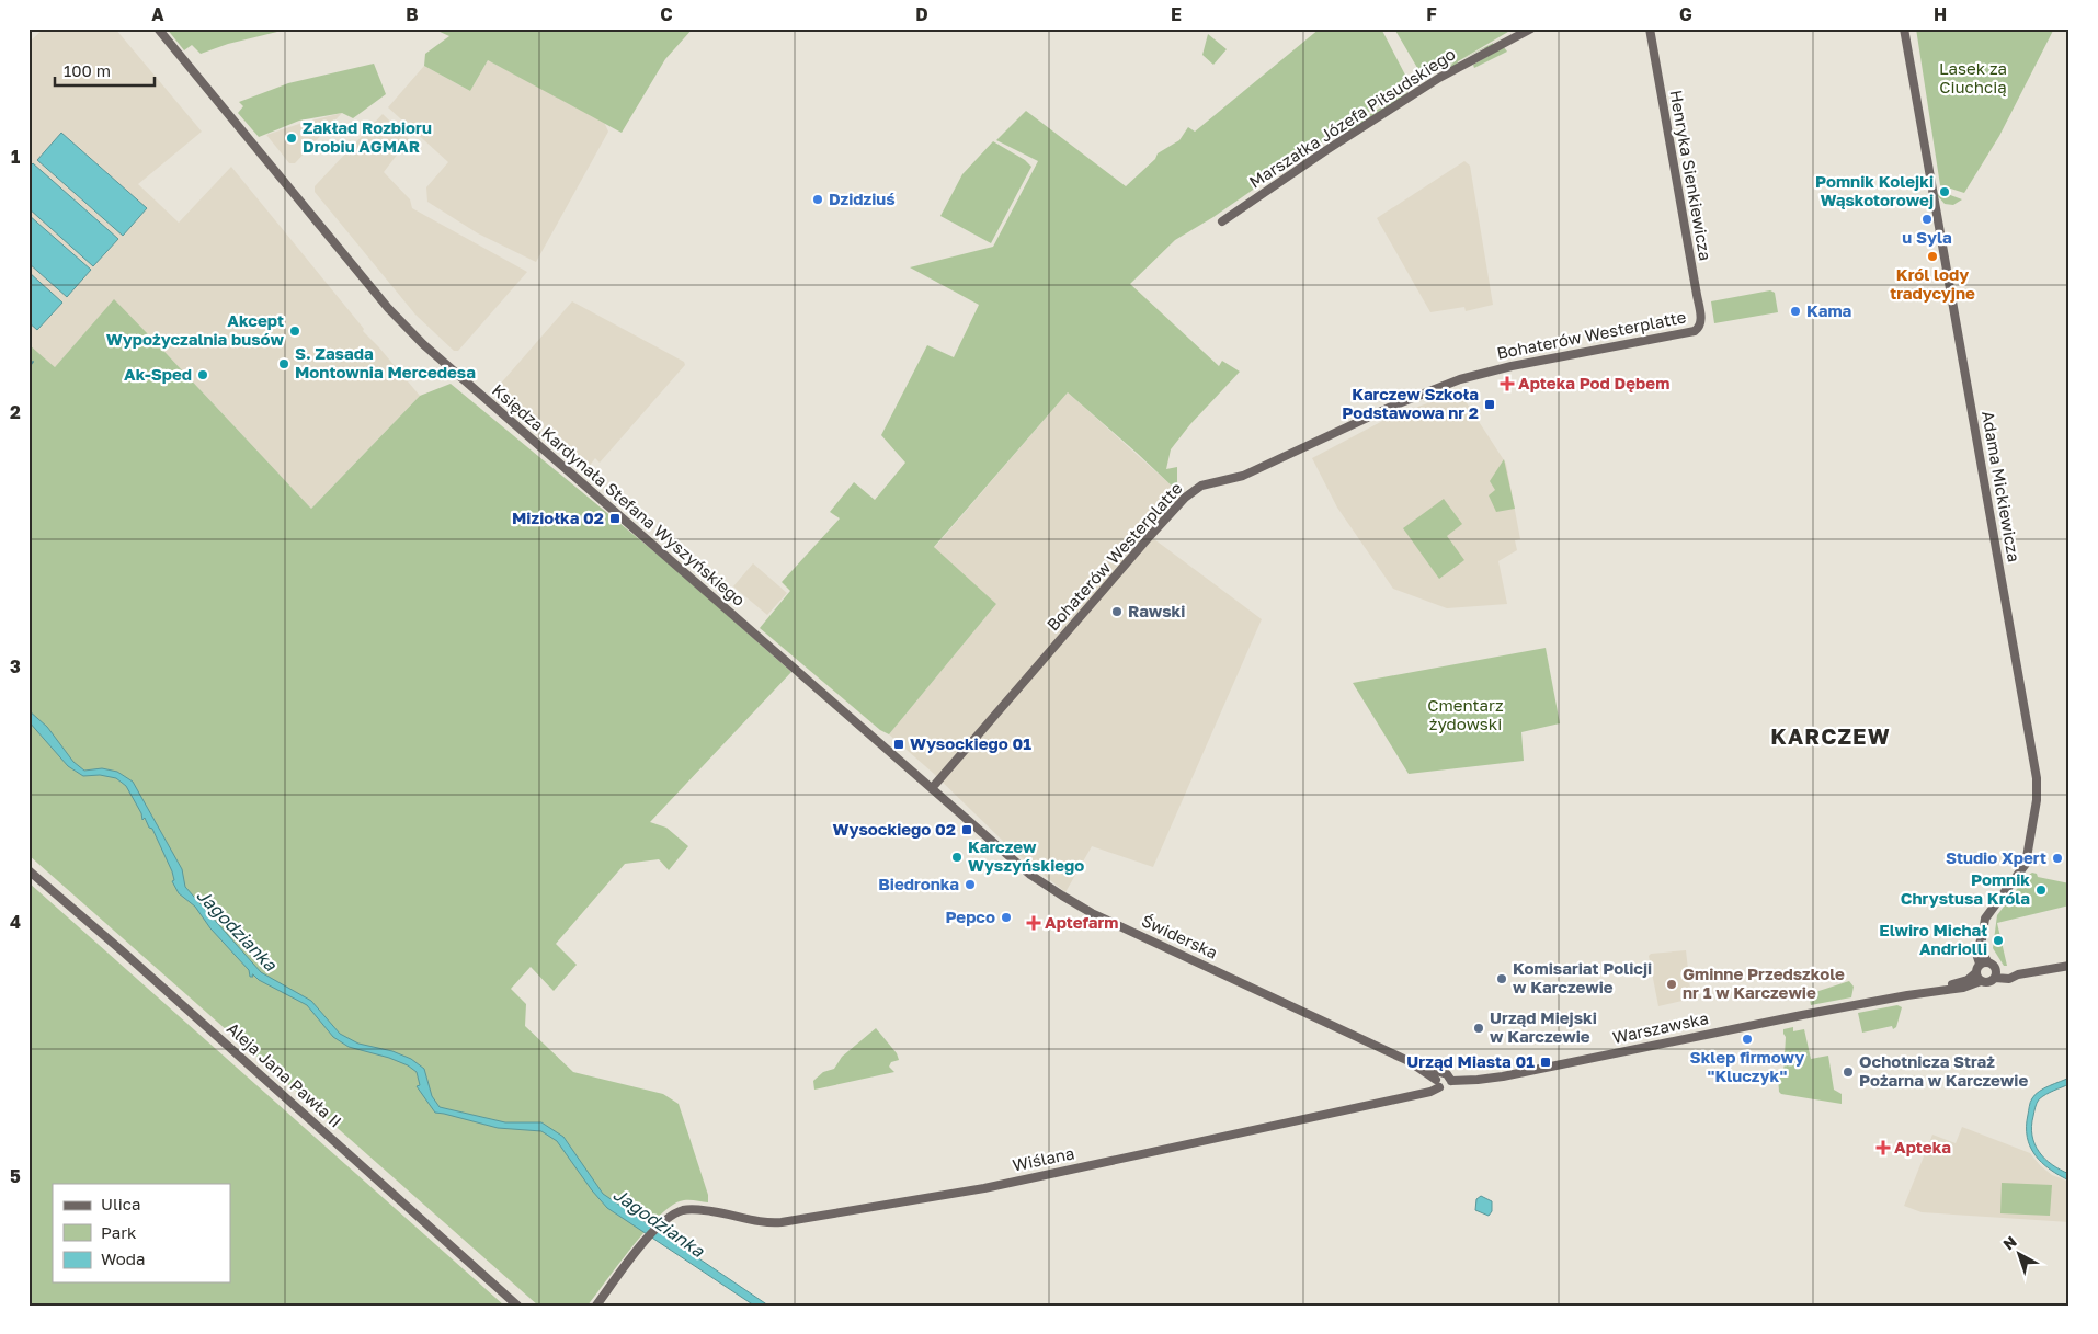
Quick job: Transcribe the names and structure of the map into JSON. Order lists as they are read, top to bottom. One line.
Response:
{"streets":{"street":["Marszałka Józefa Piłsudskiego","Henryka Sienkiewicza","Bohaterów Westerplatte","Adama Mickiewicza","Księdza Kardynała Stefana Wyszyńskiego","Świderska","Warszawska","Aleja Jana Pawła II","Wiślana"]},"crossings":[["Henryka Sienkiewicza","Bohaterów Westerplatte"],["Bohaterów Westerplatte","Księdza Kardynała Stefana Wyszyńskiego"],["Bohaterów Westerplatte","Świderska"],["Adama Mickiewicza","Warszawska"],["Księdza Kardynała Stefana Wyszyńskiego","Świderska"],["Świderska","Wiślana"],["Warszawska","Wiślana"]],"districts":["KARCZEW"],"water":["Jagodzianka"],"parks":["Lasek za Ciuchcią","Cmentarz żydowski"],"places":{"other":["Zakład Rozbioru Drobiu AGMAR","Pomnik Kolejki Wąskotorowej","Dzidziuś","u Syla","Król lody tradycyjne","Kama","Akcept Wypożyczalnia busów","S. Zasada Montownia Mercedesa","Ak-Sped","Rawski","Karczew Wyszyńskiego","Studio Xpert","Biedronka","Pomnik Chrystusa Króla","Pepco","Elwiro Michał Andriolli","Komisariat Policji w Karczewie","Gminne Przedszkole nr 1 w Karczewie","Urząd Miejski w Karczewie","Sklep firmowy \"Kluczyk\"","Ochotnicza Straż Pożarna w Karczewie"],"health":["Apteka Pod Dębem","Aptefarm","Apteka"],"transit":["Karczew Szkoła Podstawowa nr 2","Miziołka 02","Wysockiego 01","Wysockiego 02","Urząd Miasta 01"]},"legend":["Ulica","Park","Woda"],"scale_bar":"100 m","north":"top left","grid":{"columns":["A","B","C","D","E","F","G","H"],"rows":["1","2","3","4","5"]}}
